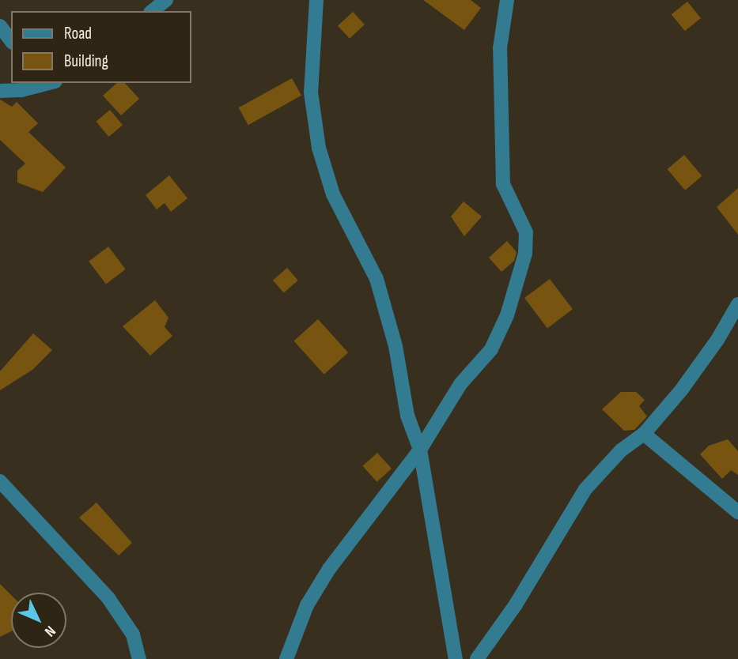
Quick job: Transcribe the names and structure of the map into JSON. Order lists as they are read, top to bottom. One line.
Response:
{"legend":["Road","Building"],"north":"bottom right"}
